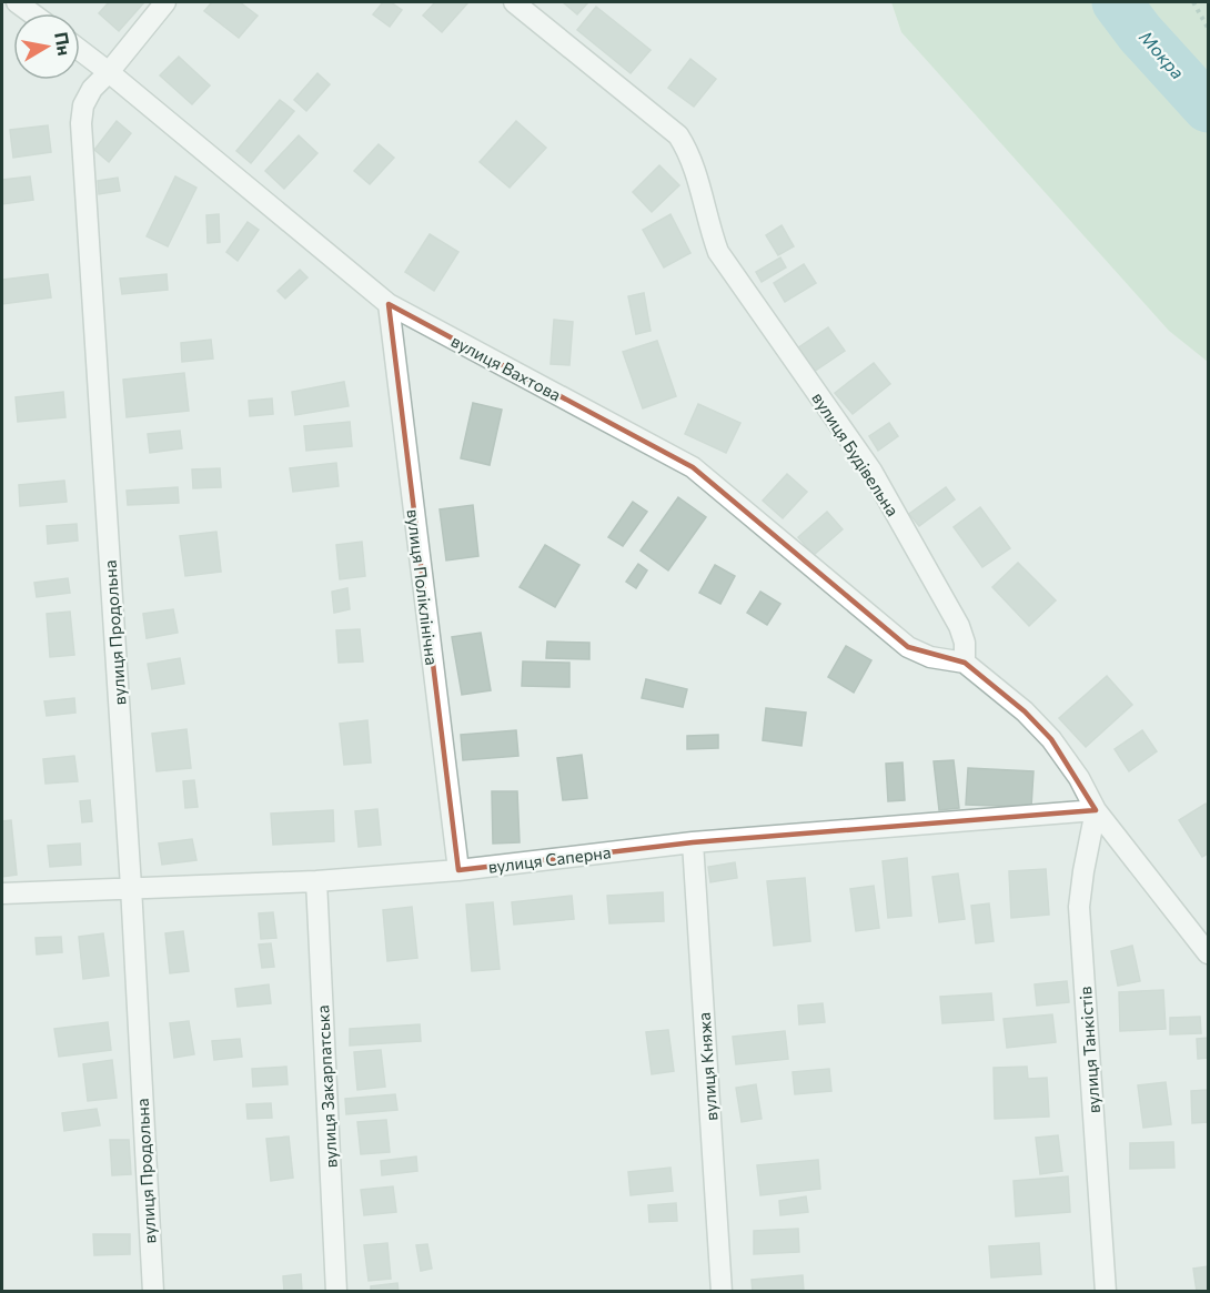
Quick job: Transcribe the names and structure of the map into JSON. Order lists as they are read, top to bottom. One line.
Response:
{"streets":{"street":["вулиця Вахтова","вулиця Будівельна","вулиця Поліклінічна","вулиця Продольна","вулиця Саперна","вулиця Танкістів","вулиця Княжа","вулиця Закарпатська"]},"crossings":[["вулиця Вахтова","вулиця Будівельна"],["вулиця Вахтова","вулиця Поліклінічна"],["вулиця Вахтова","вулиця Продольна"],["вулиця Поліклінічна","вулиця Саперна"],["вулиця Продольна","вулиця Саперна"],["вулиця Саперна","вулиця Танкістів"],["вулиця Саперна","вулиця Княжа"],["вулиця Саперна","вулиця Закарпатська"]],"water":["Мокра"],"north":"right"}
